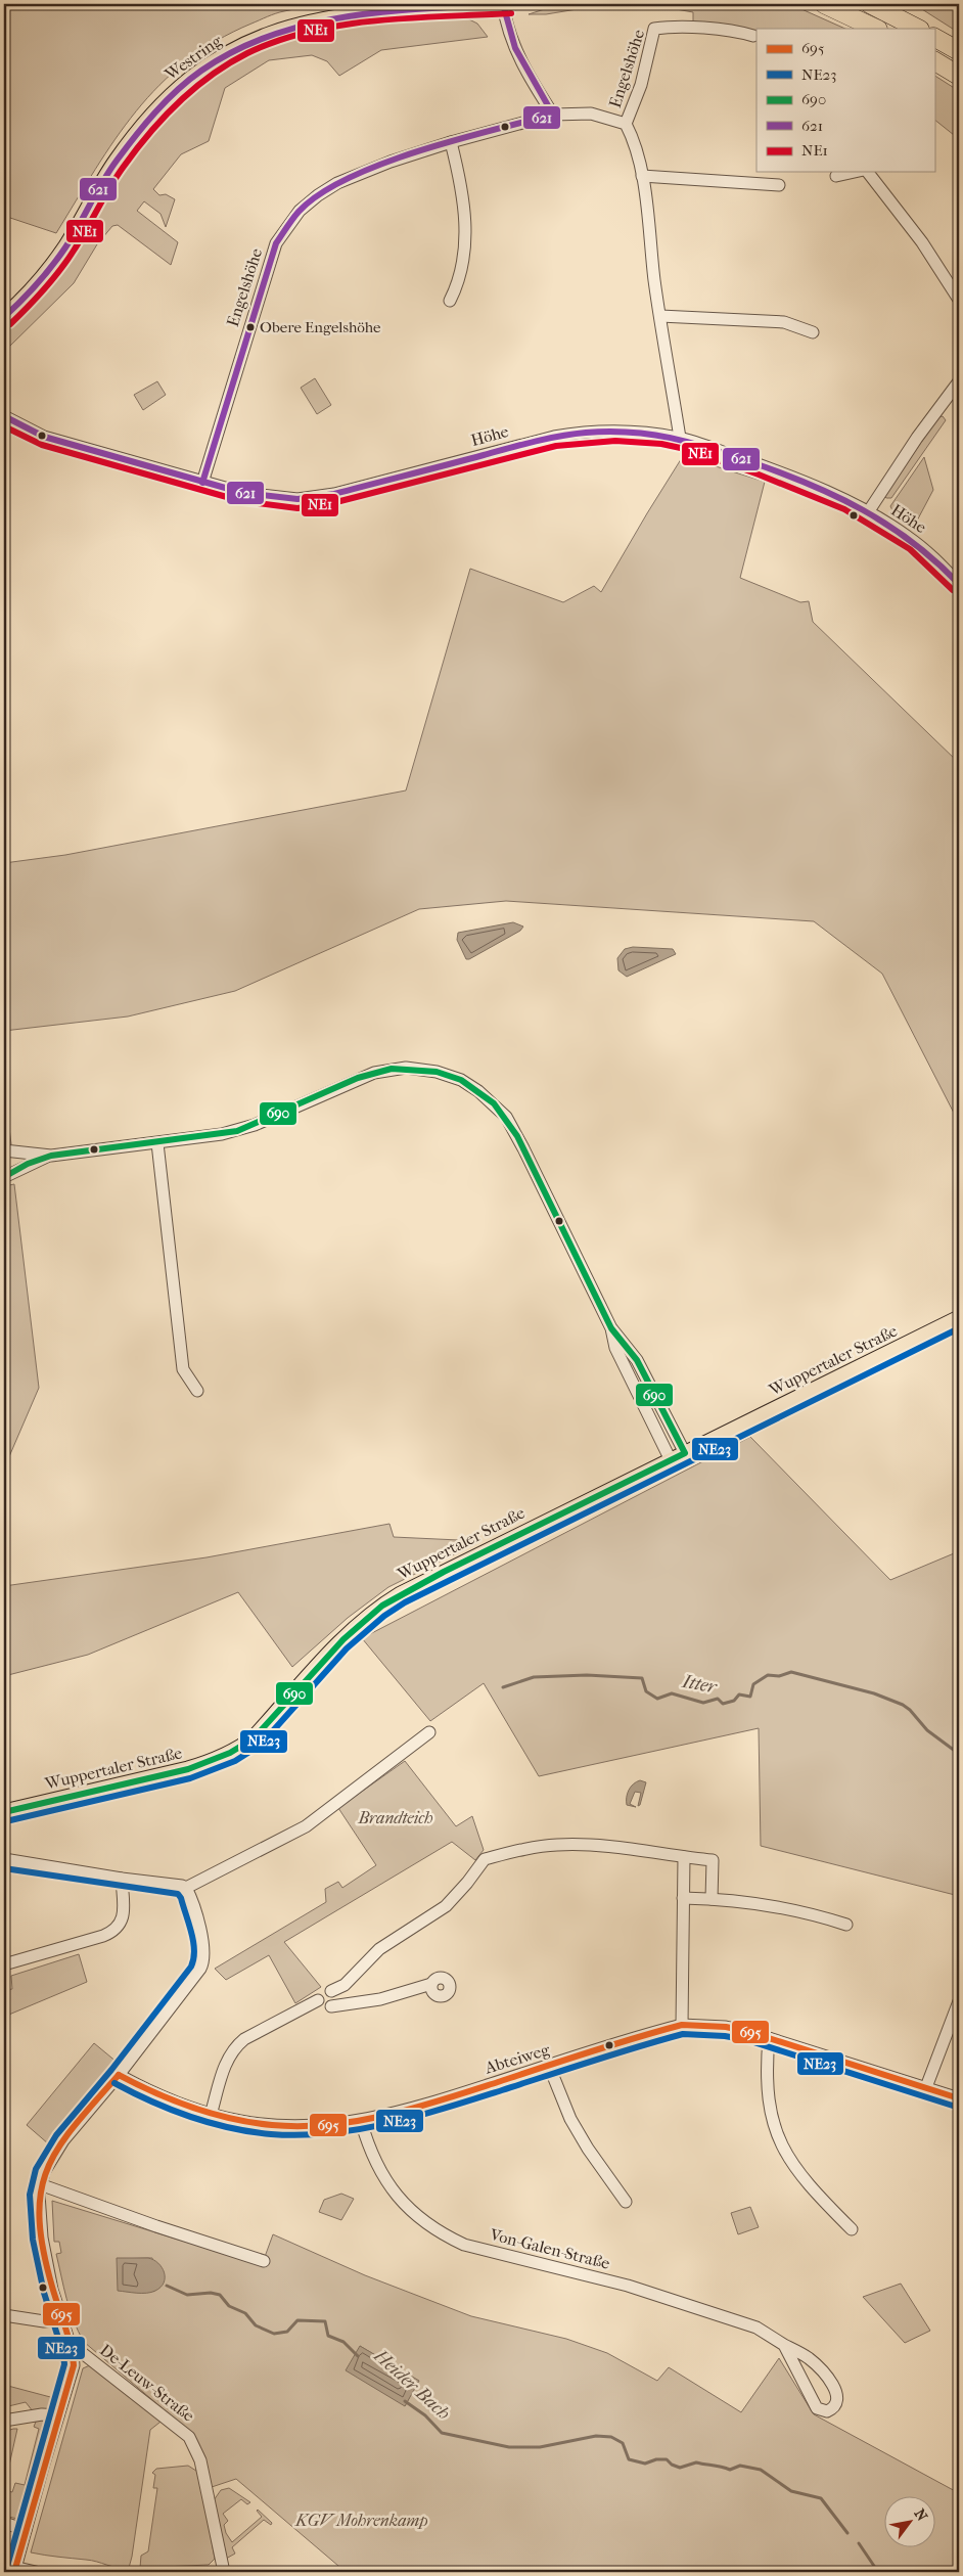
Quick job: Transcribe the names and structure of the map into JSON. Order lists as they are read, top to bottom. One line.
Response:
{"streets":{"main road":["Westring","Wuppertaler Straße"],"street":["Engelshöhe","Höhe","Abteiweg","Von-Galen-Straße","De-Leuw-Straße"]},"crossings":[["Engelshöhe","Höhe"],["Abteiweg","Von-Galen-Straße"]],"water":["Itter","Heider Bach"],"parks":["Brandteich","KGV Mohrenkamp"],"places":["Obere Engelshöhe"],"lines":["transit line 621","transit line NE1","transit line 690","transit line NE23","transit line 695"],"legend":["695","NE23","690","621","NE1"],"north":"top right"}
